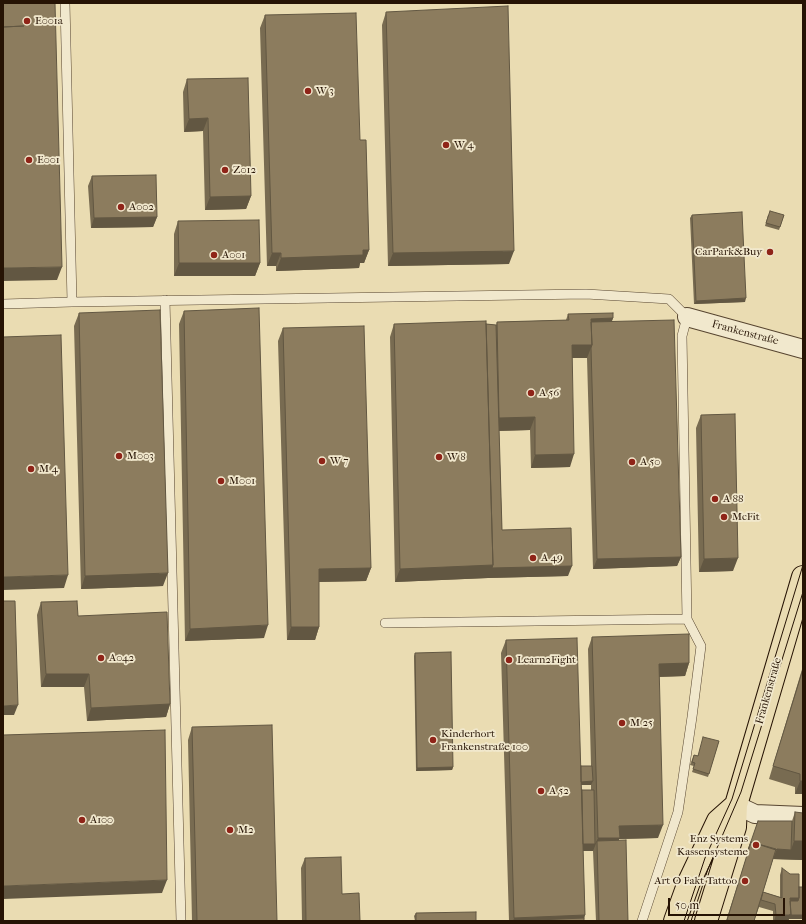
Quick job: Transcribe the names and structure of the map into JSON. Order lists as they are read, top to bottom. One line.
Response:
{"streets":{"main road":["Frankenstraße"]},"places":["E001a","W 3","W 4","E001","Z012","A002","CarPark&Buy","A001","A 56","M003","W 8","W 7","A 50","M 4","M001","A 88","McFit","A 49","A042","Learn2Fight","M 25","Kinderhort Frankenstraße 100","A 52","A100","M2","Enz Systems Kassensysteme","Art O Fakt Tattoo"],"scale_bar":"50 m"}
